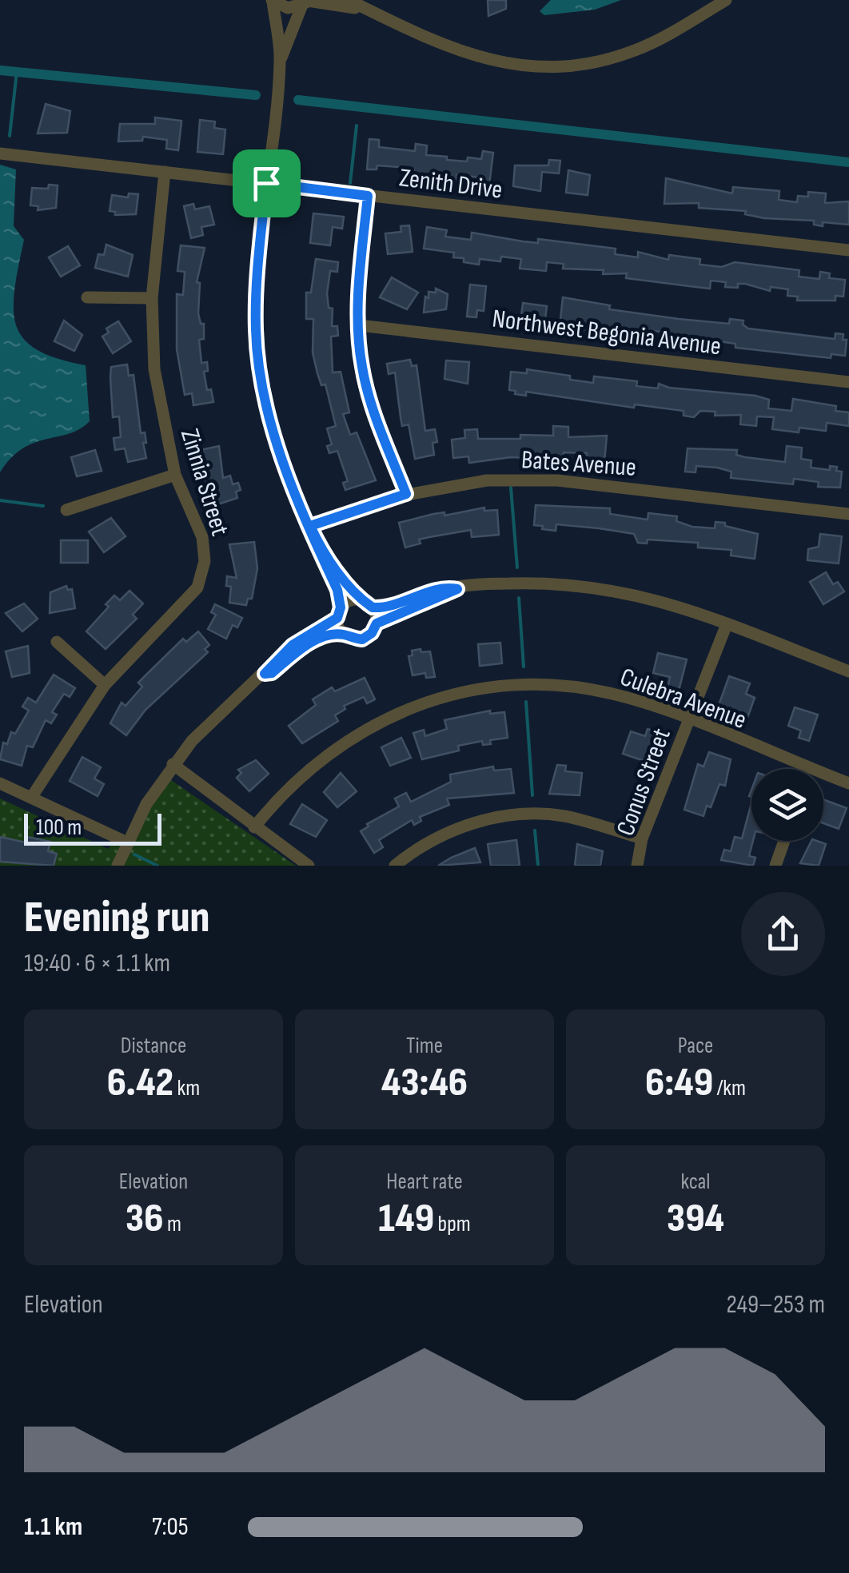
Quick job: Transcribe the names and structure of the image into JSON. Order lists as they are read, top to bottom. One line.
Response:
{"streets":{"street":["Zenith Drive","Northwest Begonia Avenue","Bates Avenue","Zinnia Street","Culebra Avenue","Conus Street"]},"crossings":[["Zenith Drive","Zinnia Street"],["Culebra Avenue","Conus Street"]],"scale_bar":"100 m","page":{"scale":"100 m","heading":["Evening run","19:40 · 6 × 1.1 km"],"stats":[["Distance","6.42 km"],["Time","43:46"],["Pace","6:49 /km"],["Elevation","36 m"],["Heart rate","149 bpm"],["kcal","394"]],"chart":["Elevation","249–253 m"],"list":[{"name":"1.1 km","note":"7:05"}]}}
